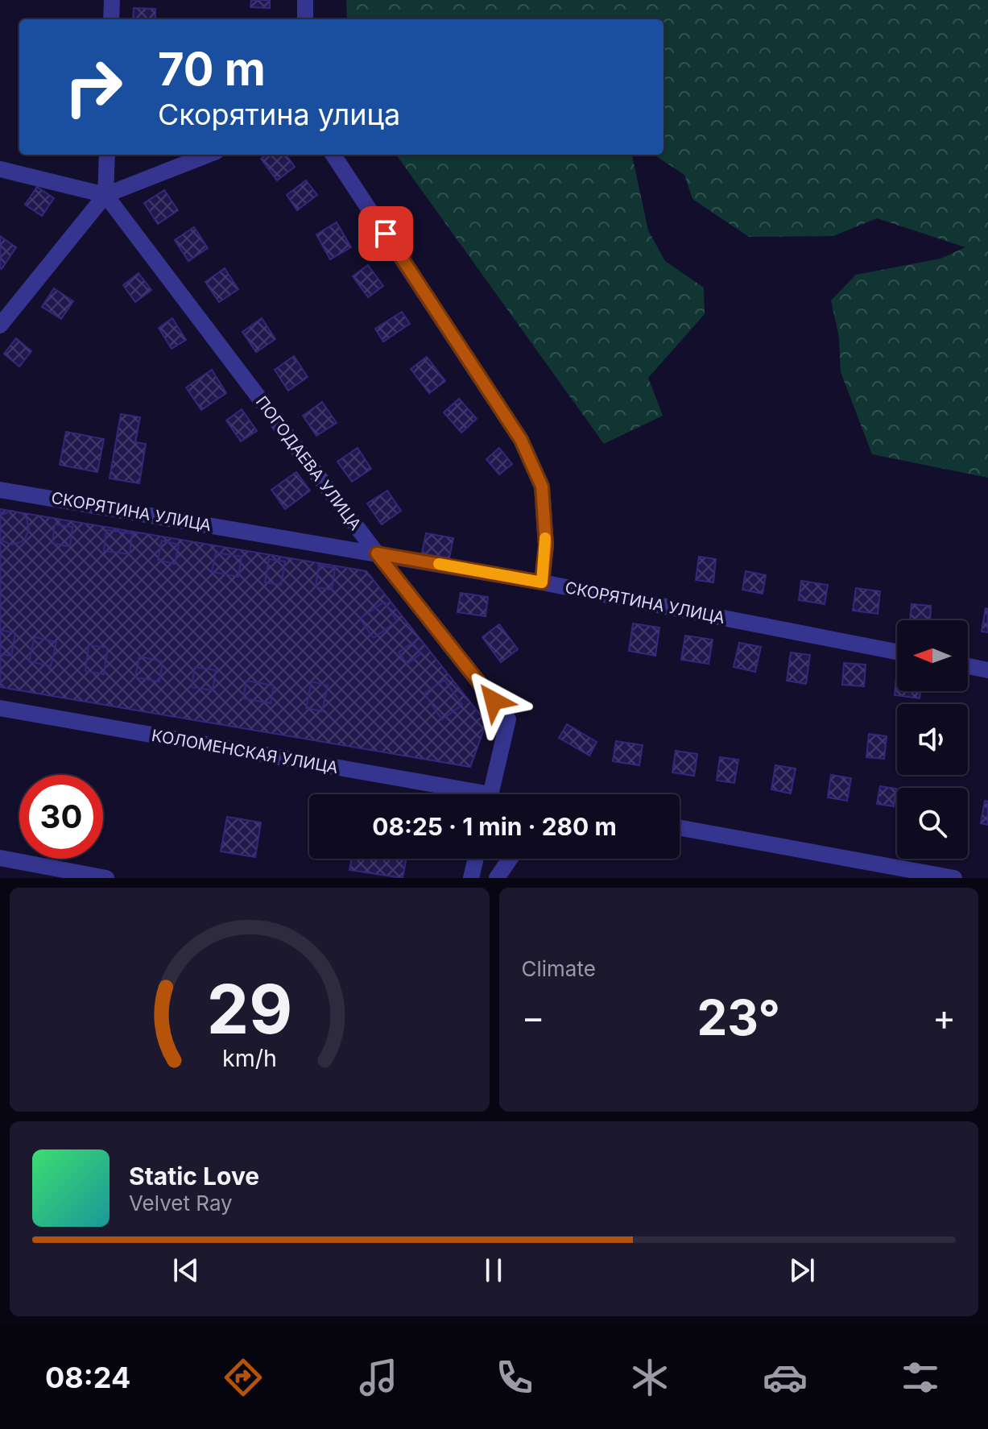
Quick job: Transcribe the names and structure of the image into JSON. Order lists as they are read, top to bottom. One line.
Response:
{"streets":{"street":["ПОГОДАЕВА УЛИЦА","СКОРЯТИНА УЛИЦА","КОЛОМЕНСКАЯ УЛИЦА"]},"crossings":[["ПОГОДАЕВА УЛИЦА","СКОРЯТИНА УЛИЦА"]],"north":"left","page":{"turn":["70 m","Скорятина улица"],"limit":"30","trip":"08:25 · 1 min · 280 m","tile":"Climate","heat":["−","23°","+"],"song":["Static Love","Velvet Ray"],"tabs":"08:24","gauge":["29","km/h"]}}
